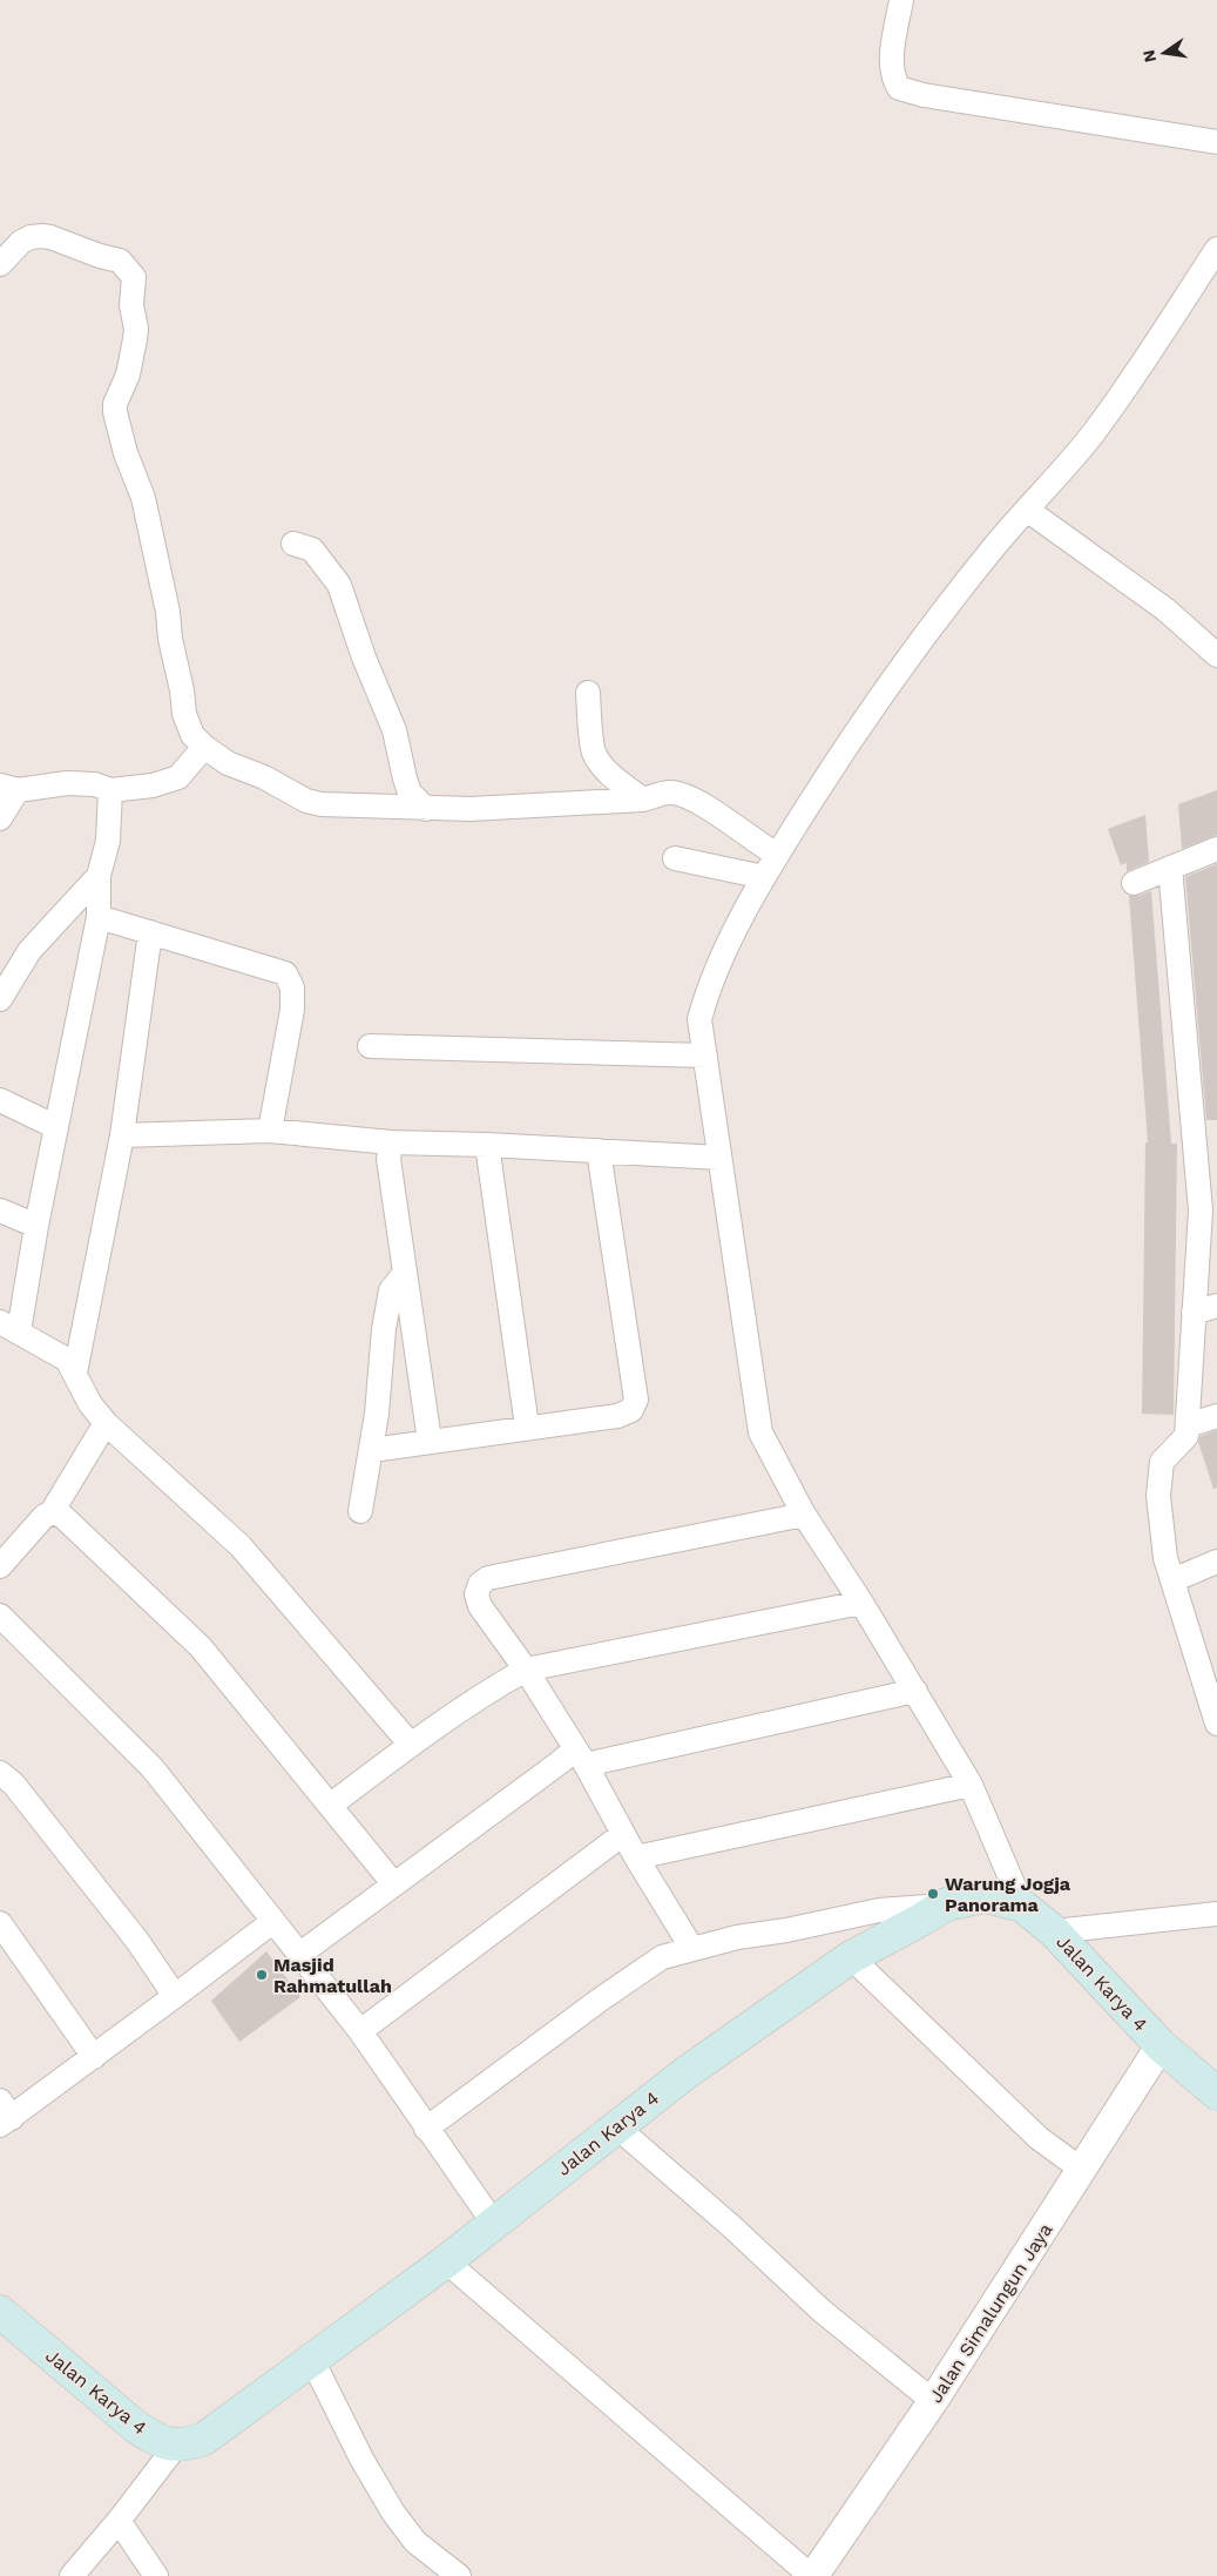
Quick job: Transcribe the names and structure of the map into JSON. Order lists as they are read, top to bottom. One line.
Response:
{"streets":{"main road":["Jalan Karya 4"],"street":["Jalan Simalungun Jaya"]},"crossings":[["Jalan Karya 4","Jalan Simalungun Jaya"]],"places":["Warung Jogja Panorama","Masjid Rahmatullah"],"north":"left"}
